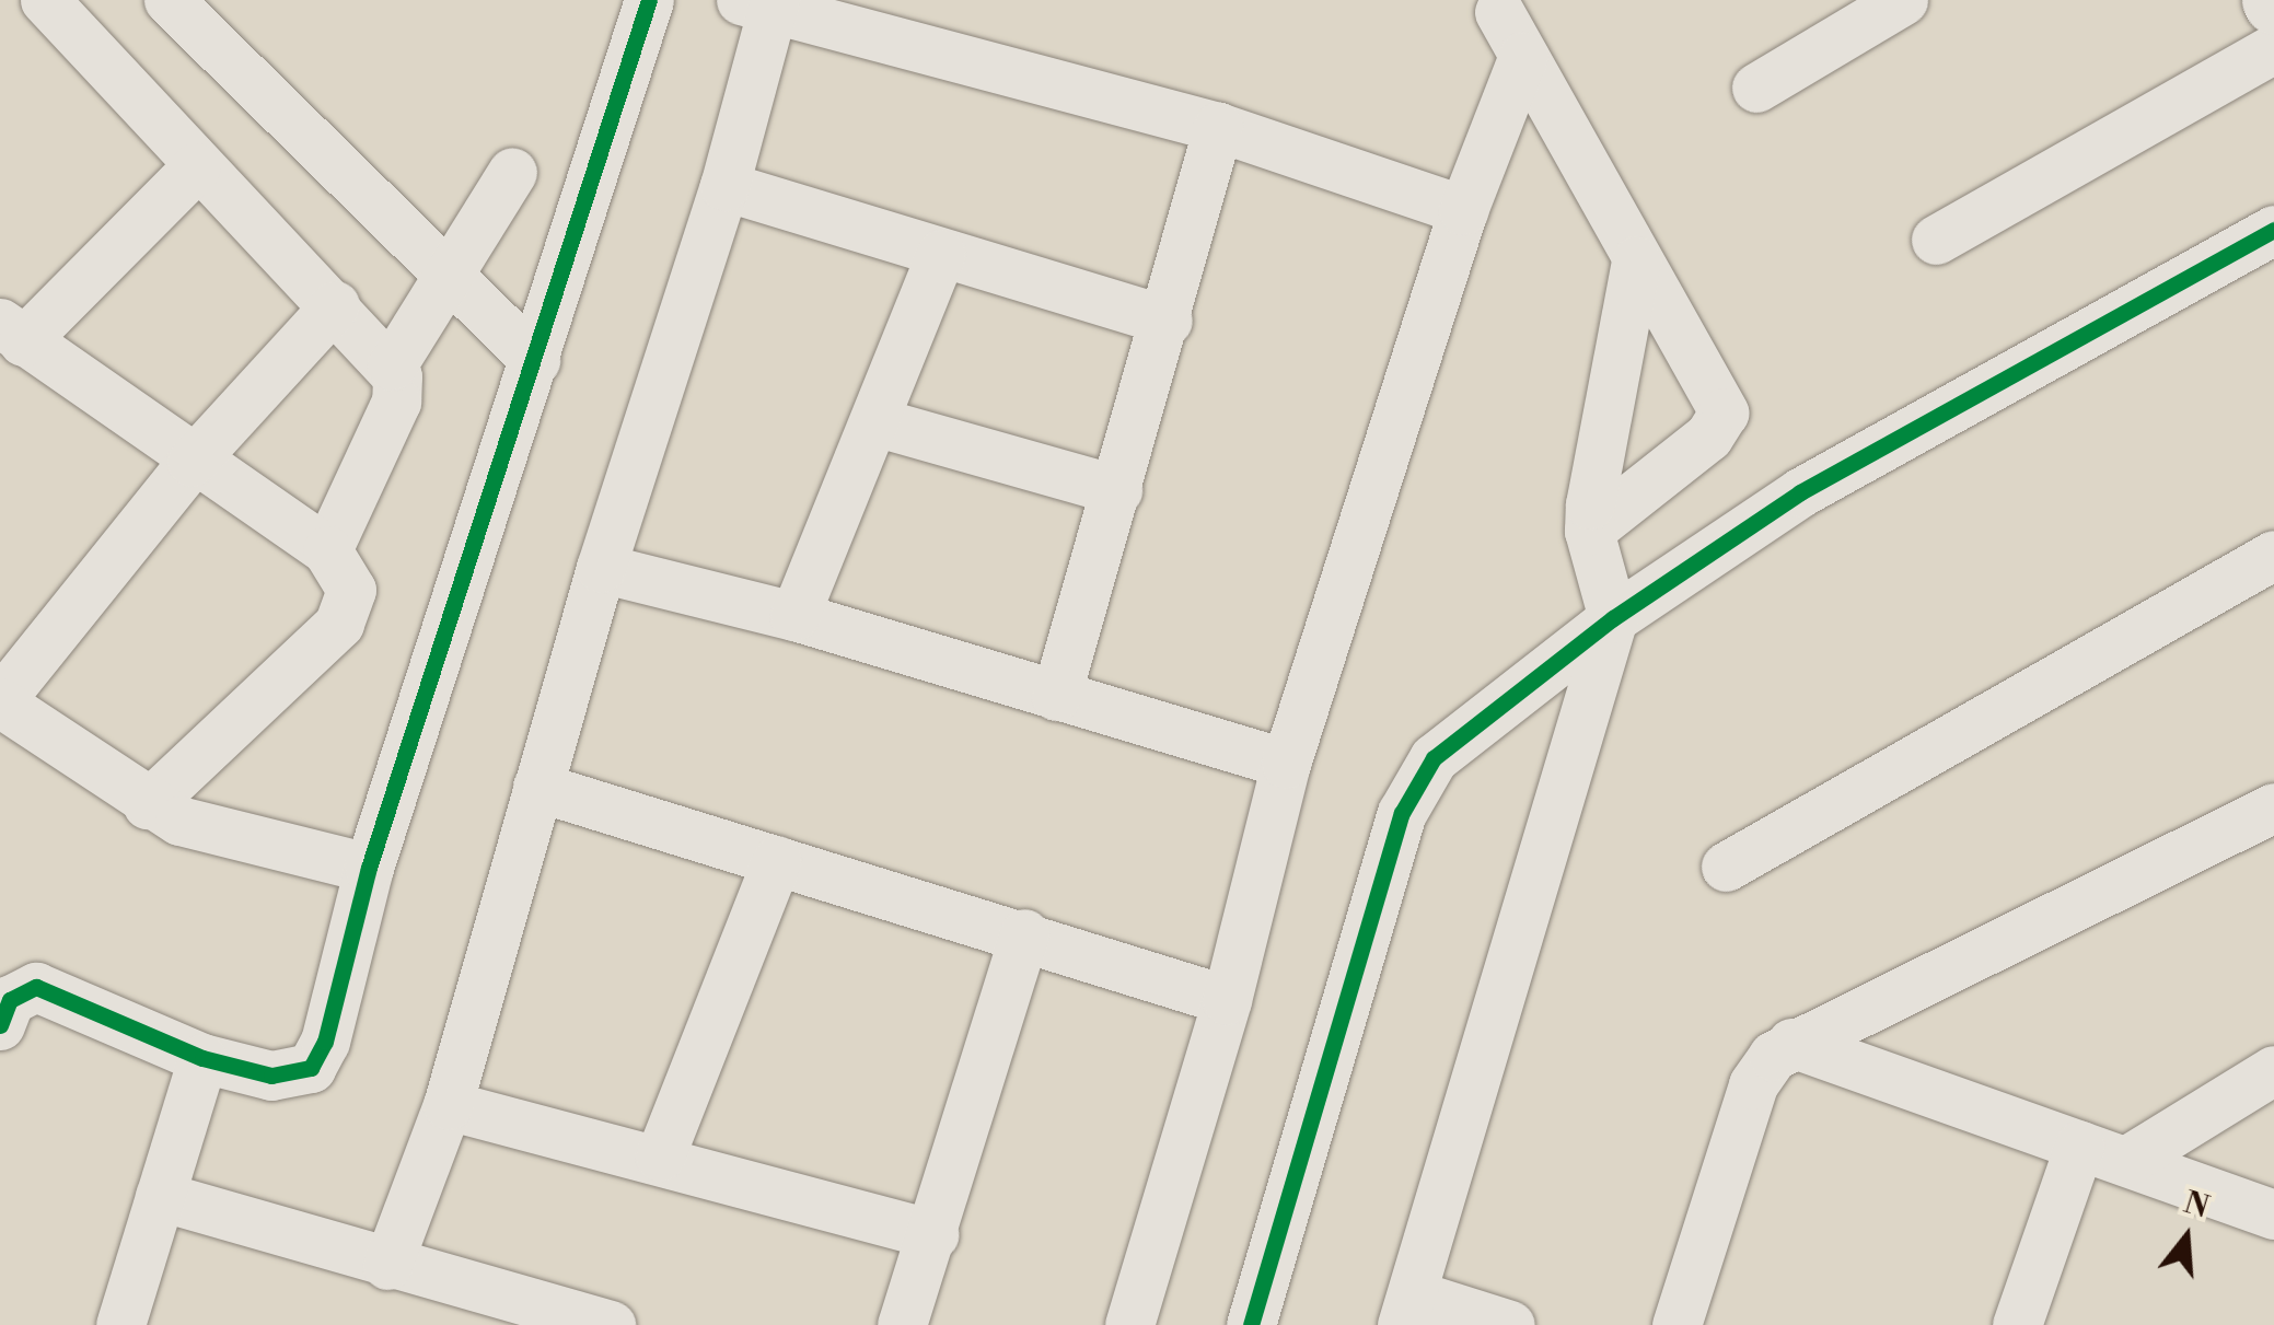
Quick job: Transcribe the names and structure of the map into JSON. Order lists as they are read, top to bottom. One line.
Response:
{"north":"top"}
